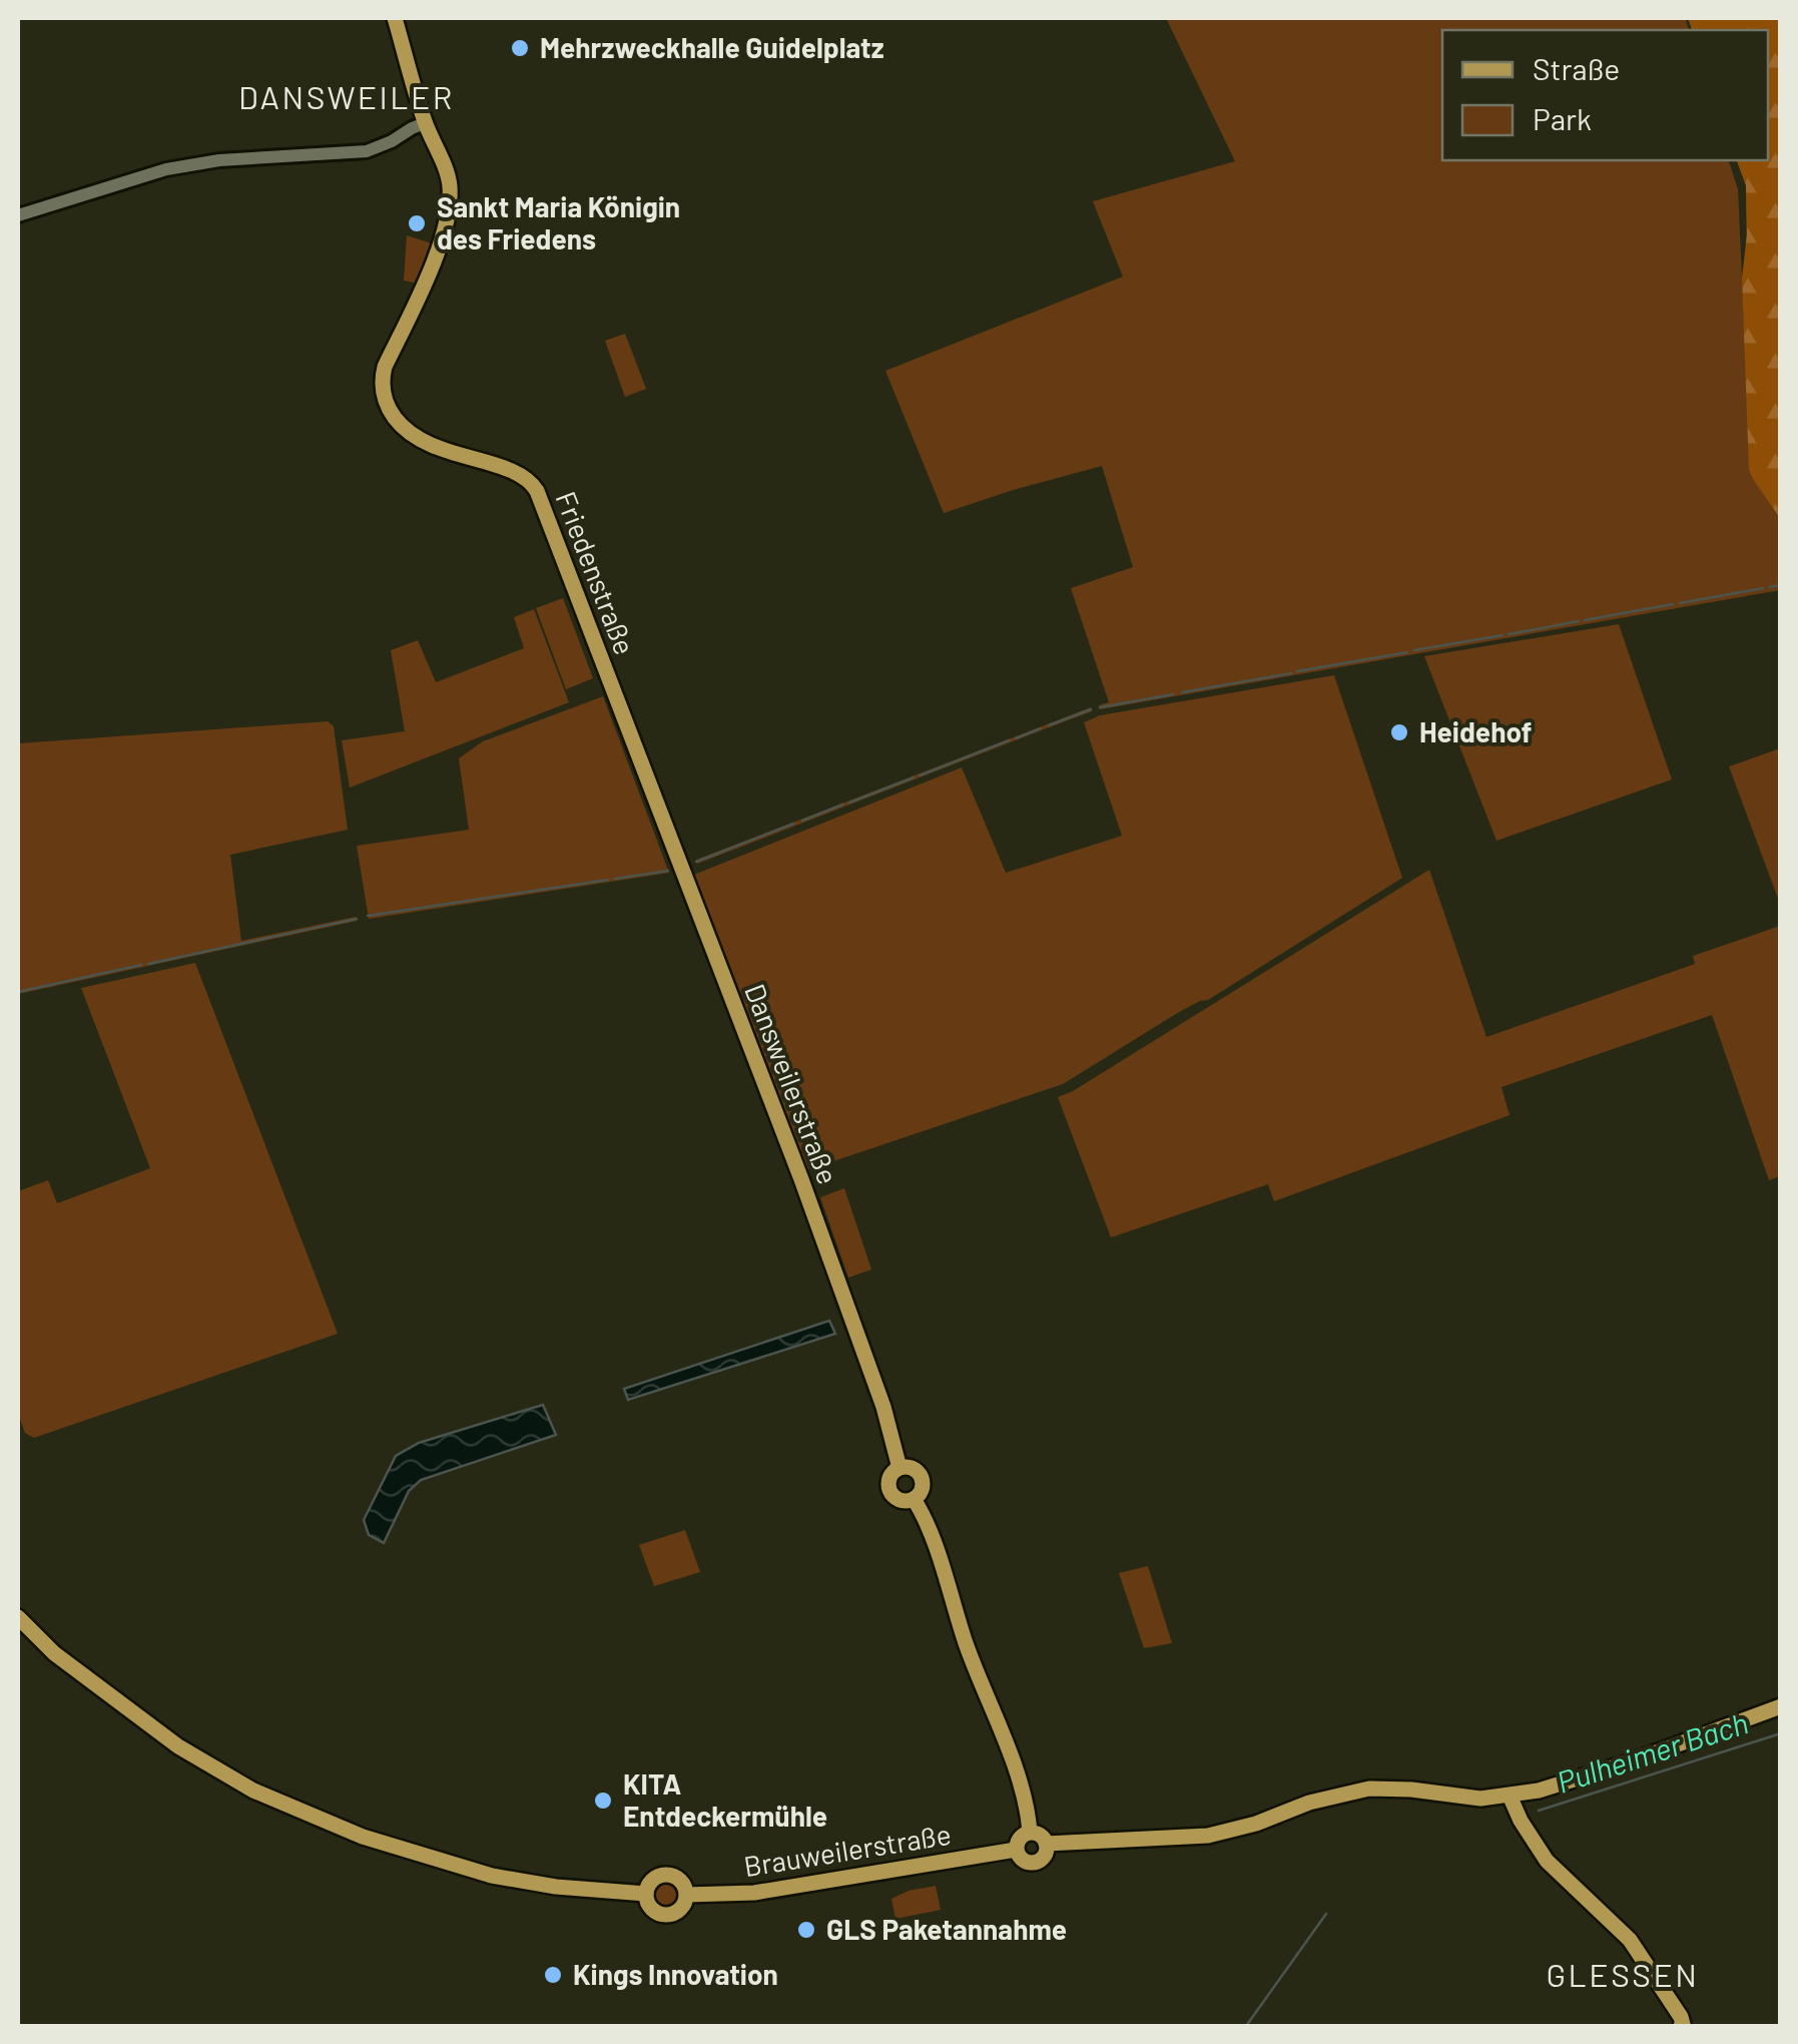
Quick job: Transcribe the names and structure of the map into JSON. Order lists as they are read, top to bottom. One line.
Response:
{"streets":{"main road":["Friedenstraße","Dansweilerstraße","Brauweilerstraße"]},"crossings":[["Friedenstraße","Dansweilerstraße"],["Dansweilerstraße","Brauweilerstraße"]],"districts":["DANSWEILER","GLESSEN"],"water":["Pulheimer Bach"],"places":["Mehrzweckhalle Guidelplatz","Sankt Maria Königin des Friedens","Heidehof","KITA Entdeckermühle","GLS Paketannahme","Kings Innovation"],"legend":["Straße","Park"]}
